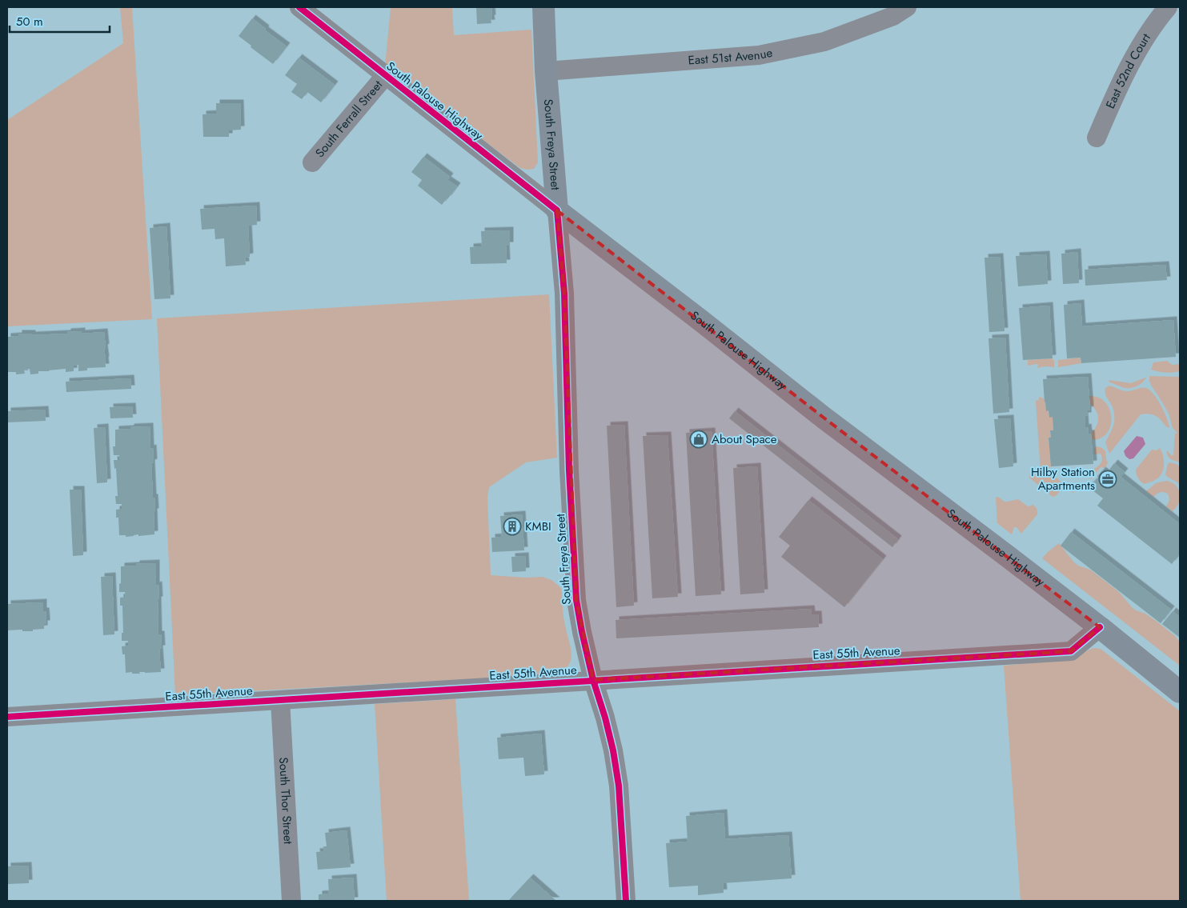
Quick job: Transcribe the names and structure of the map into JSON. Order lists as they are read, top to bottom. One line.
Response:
{"streets":{"main road":["South Palouse Highway","South Freya Street"],"street":["East 51st Avenue","East 52nd Court","South Ferrall Street","East 55th Avenue","South Thor Street"]},"crossings":[["East 51st Avenue","South Freya Street"],["South Palouse Highway","South Ferrall Street"],["South Palouse Highway","South Freya Street"],["South Palouse Highway","East 55th Avenue"],["South Freya Street","East 55th Avenue"],["East 55th Avenue","South Thor Street"]],"places":{"shop":["About Space"],"office":["Hilby Station Apartments"],"building":["KMBI"]},"scale_bar":"50 m"}
